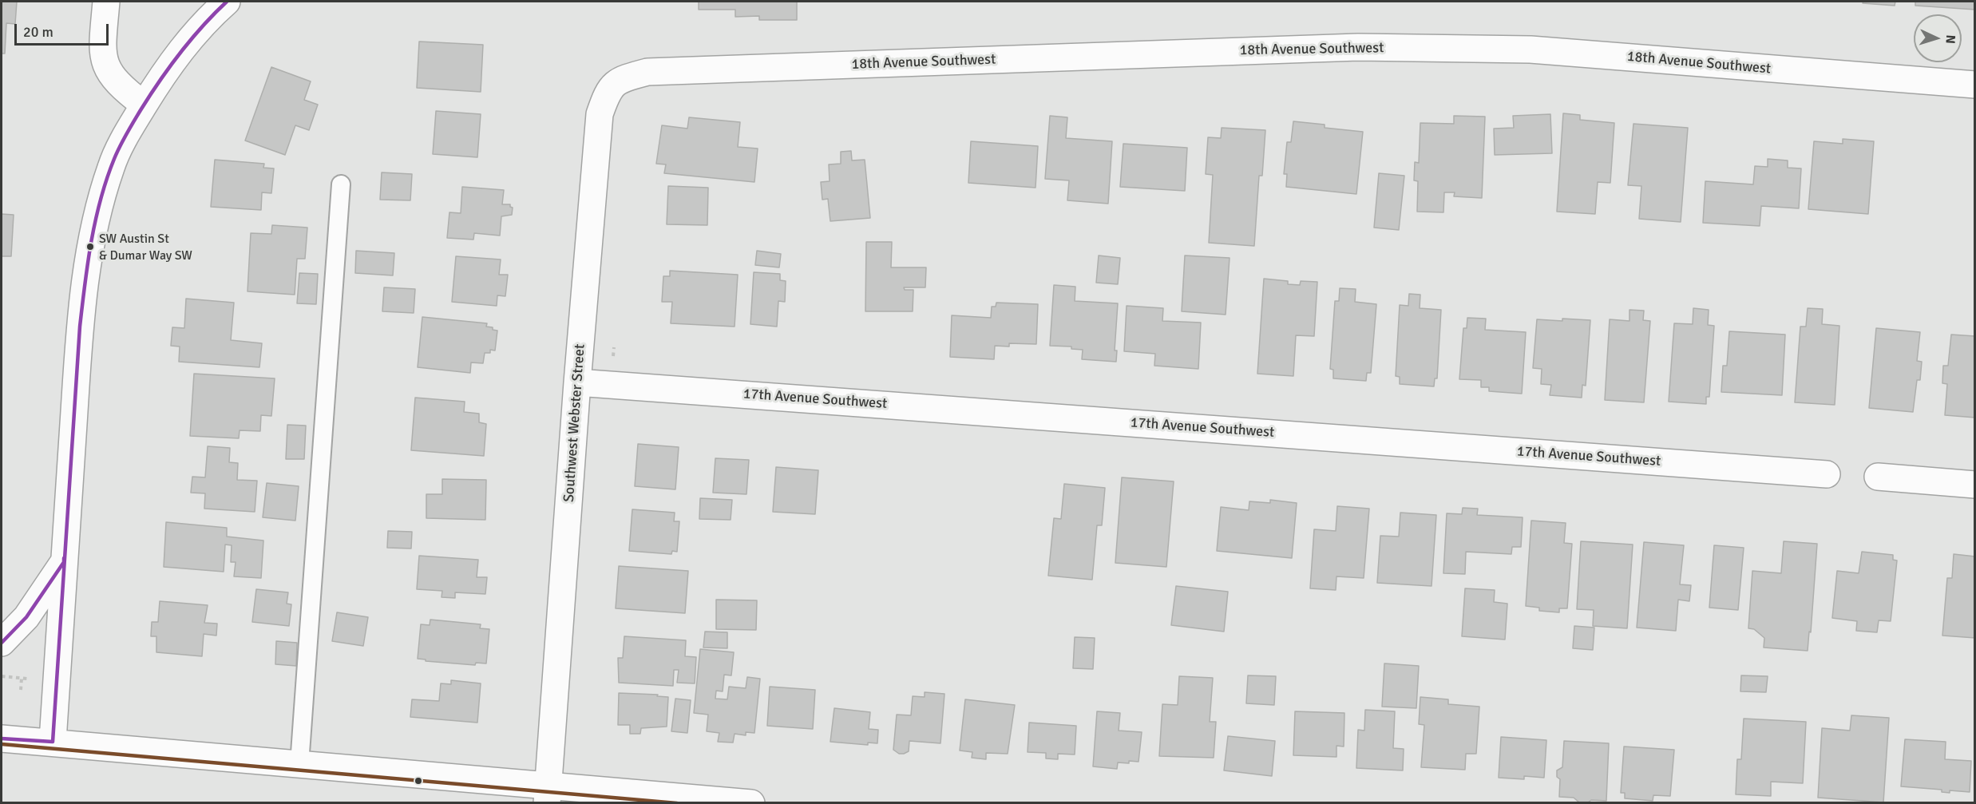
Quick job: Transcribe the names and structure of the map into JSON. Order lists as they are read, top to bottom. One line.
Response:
{"streets":{"street":["18th Avenue Southwest","17th Avenue Southwest","Southwest Webster Street"]},"crossings":[["18th Avenue Southwest","Southwest Webster Street"],["17th Avenue Southwest","Southwest Webster Street"]],"places":["SW Austin St & Dumar Way SW"],"scale_bar":"20 m","north":"right"}
